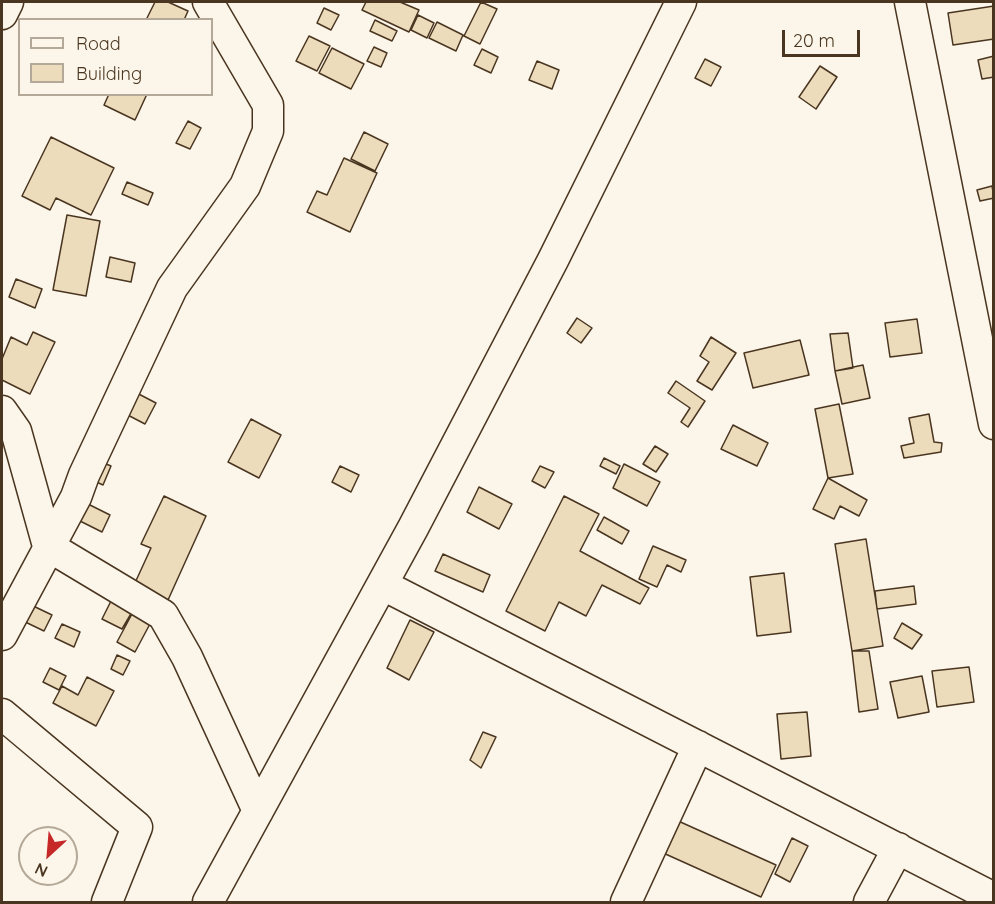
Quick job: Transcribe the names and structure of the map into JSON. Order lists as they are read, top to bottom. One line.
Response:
{"legend":["Road","Building"],"scale_bar":"20 m","north":"bottom left"}
